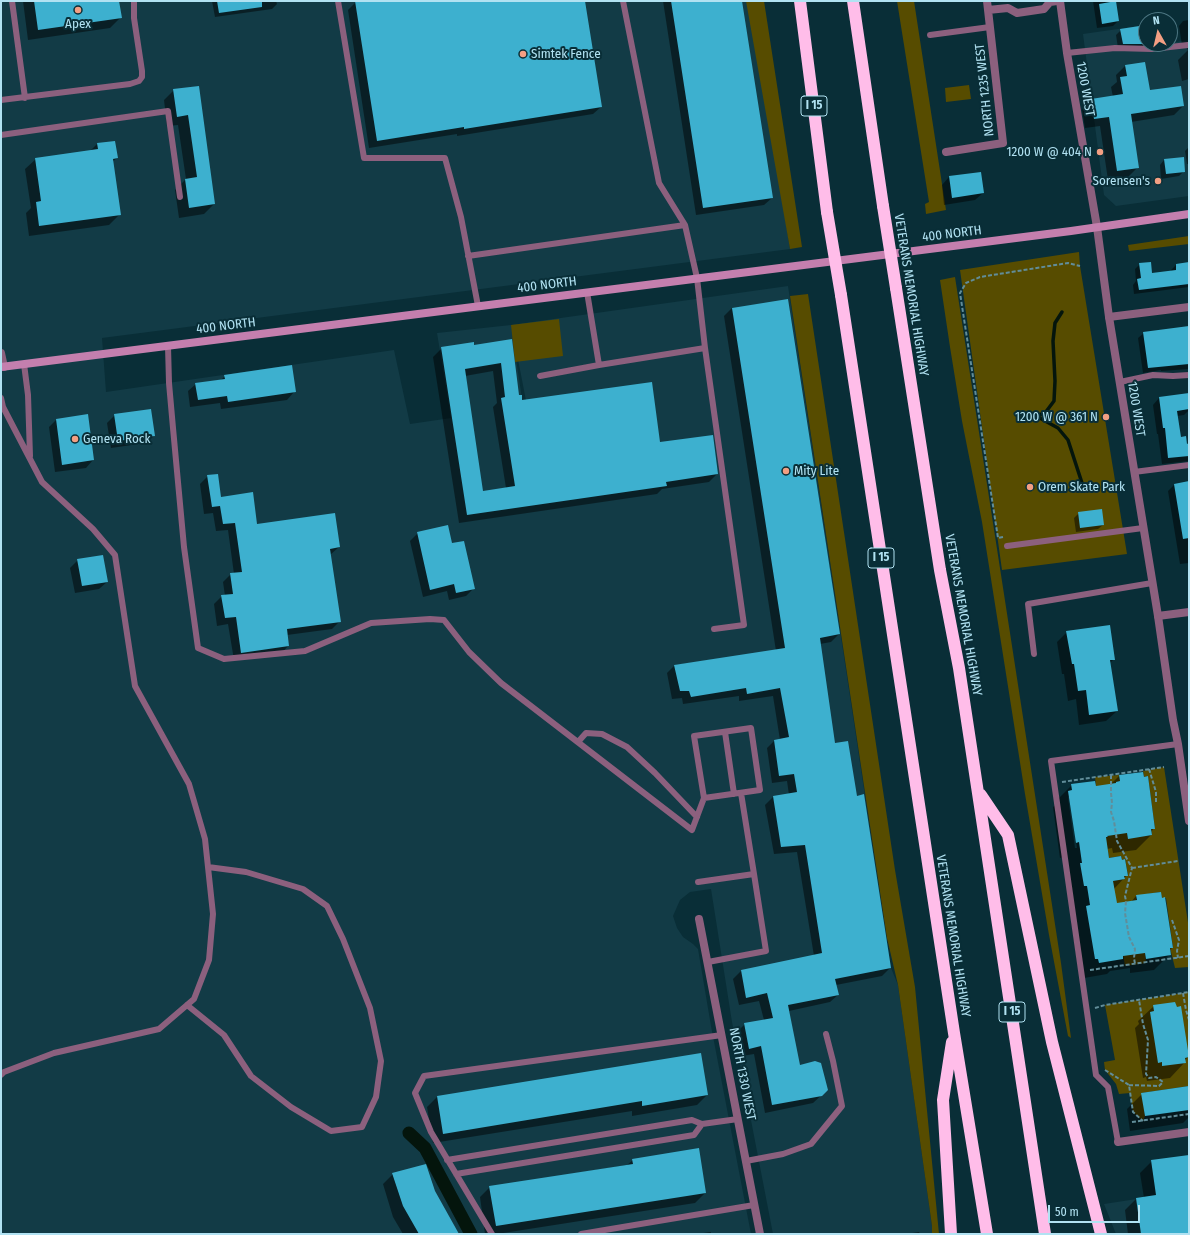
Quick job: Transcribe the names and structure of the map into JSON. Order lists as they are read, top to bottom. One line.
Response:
{"streets":{"highway":["I 15","VETERANS MEMORIAL HIGHWAY"],"main road":["400 NORTH"],"street":["1200 WEST","NORTH 1235 WEST","NORTH 1330 WEST"]},"crossings":[["1200 WEST","400 NORTH"]],"places":["Apex","Simtek Fence","1200 W @ 404 N","Sorensen's","1200 W @ 361 N","Geneva Rock","Mity Lite","Orem Skate Park"],"scale_bar":"50 m","north":"top"}
